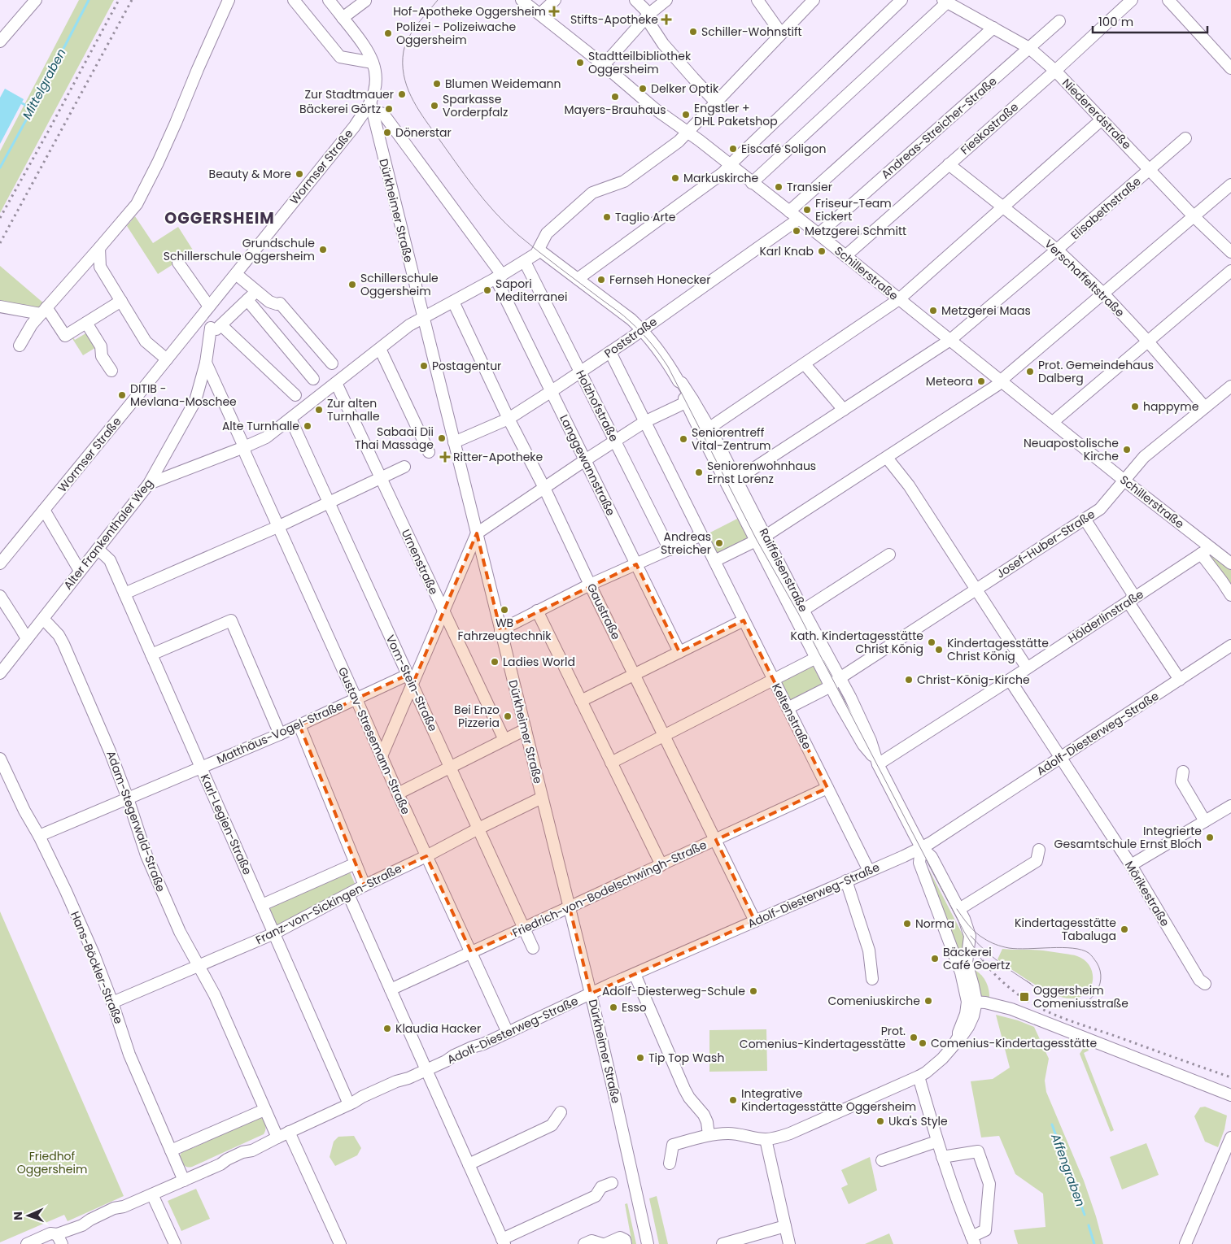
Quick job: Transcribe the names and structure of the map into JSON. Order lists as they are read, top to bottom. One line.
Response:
{"streets":{"street":["Niedererdstraße","Andreas-Streicher-Straße","Fieskostraße","Wormser Straße","Elisabethstraße","Dürkheimer Straße","Schillerstraße","Verschaffeltstraße","Poststraße","Holzhofstraße","Langgewannstraße","Alter Frankenthaler Weg","Josef-Huber-Straße","Urnenstraße","Raiffeisenstraße","Gaustraße","Hölderlinstraße","Vom-Stein-Straße","Keltenstraße","Matthäus-Vogel-Straße","Adolf-Diesterweg-Straße","Gustav-Stresemann-Straße","Adam-Stegerwald-Straße","Karl-Legien-Straße","Friedrich-von-Bodelschwingh-Straße","Mörikestraße","Franz-von-Sickingen-Straße","Hans-Böckler-Straße"]},"crossings":[["Niedererdstraße","Andreas-Streicher-Straße"],["Niedererdstraße","Fieskostraße"],["Niedererdstraße","Elisabethstraße"],["Niedererdstraße","Poststraße"],["Andreas-Streicher-Straße","Schillerstraße"],["Fieskostraße","Schillerstraße"],["Fieskostraße","Verschaffeltstraße"],["Wormser Straße","Dürkheimer Straße"],["Wormser Straße","Langgewannstraße"],["Elisabethstraße","Schillerstraße"],["Elisabethstraße","Verschaffeltstraße"],["Elisabethstraße","Raiffeisenstraße"],["Dürkheimer Straße","Poststraße"],["Dürkheimer Straße","Langgewannstraße"],["Dürkheimer Straße","Adolf-Diesterweg-Straße"],["Dürkheimer Straße","Friedrich-von-Bodelschwingh-Straße"],["Dürkheimer Straße","Franz-von-Sickingen-Straße"],["Schillerstraße","Poststraße"],["Schillerstraße","Josef-Huber-Straße"],["Schillerstraße","Hölderlinstraße"],["Verschaffeltstraße","Josef-Huber-Straße"],["Poststraße","Holzhofstraße"],["Poststraße","Langgewannstraße"],["Poststraße","Raiffeisenstraße"],["Poststraße","Gaustraße"],["Poststraße","Keltenstraße"],["Alter Frankenthaler Weg","Gustav-Stresemann-Straße"],["Alter Frankenthaler Weg","Adam-Stegerwald-Straße"],["Alter Frankenthaler Weg","Karl-Legien-Straße"],["Josef-Huber-Straße","Raiffeisenstraße"],["Josef-Huber-Straße","Keltenstraße"],["Raiffeisenstraße","Hölderlinstraße"],["Raiffeisenstraße","Adolf-Diesterweg-Straße"],["Gaustraße","Adolf-Diesterweg-Straße"],["Gaustraße","Friedrich-von-Bodelschwingh-Straße"],["Hölderlinstraße","Mörikestraße"],["Vom-Stein-Straße","Matthäus-Vogel-Straße"],["Vom-Stein-Straße","Friedrich-von-Bodelschwingh-Straße"],["Vom-Stein-Straße","Franz-von-Sickingen-Straße"],["Keltenstraße","Adolf-Diesterweg-Straße"],["Keltenstraße","Friedrich-von-Bodelschwingh-Straße"],["Matthäus-Vogel-Straße","Gustav-Stresemann-Straße"],["Matthäus-Vogel-Straße","Adam-Stegerwald-Straße"],["Matthäus-Vogel-Straße","Karl-Legien-Straße"],["Matthäus-Vogel-Straße","Hans-Böckler-Straße"],["Adolf-Diesterweg-Straße","Gustav-Stresemann-Straße"],["Adolf-Diesterweg-Straße","Adam-Stegerwald-Straße"],["Adolf-Diesterweg-Straße","Karl-Legien-Straße"],["Adolf-Diesterweg-Straße","Mörikestraße"],["Adolf-Diesterweg-Straße","Hans-Böckler-Straße"],["Gustav-Stresemann-Straße","Friedrich-von-Bodelschwingh-Straße"],["Gustav-Stresemann-Straße","Franz-von-Sickingen-Straße"],["Adam-Stegerwald-Straße","Franz-von-Sickingen-Straße"],["Karl-Legien-Straße","Franz-von-Sickingen-Straße"],["Franz-von-Sickingen-Straße","Hans-Böckler-Straße"]],"districts":["OGGERSHEIM"],"water":["Mittelgraben","Affengraben"],"parks":["Friedhof Oggersheim"],"places":{"health":["Hof-Apotheke Oggersheim","Stifts-Apotheke","Ritter-Apotheke"],"other":["Schiller-Wohnstift","Polizei - Polizeiwache Oggersheim","Stadtteilbibliothek Oggersheim","Blumen Weidemann","Delker Optik","Zur Stadtmauer","Mayers-Brauhaus","Sparkasse Vorderpfalz","Bäckerei Görtz","Engstler + DHL Paketshop","Dönerstar","Eiscafé Soligon","Beauty & More","Markuskirche","Transier","Friseur-Team Eickert","Taglio Arte","Metzgerei Schmitt","Grundschule Schillerschule Oggersheim","Karl Knab","Fernseh Honecker","Schillerschule Oggersheim","Sapori Mediterranei","Metzgerei Maas","Postagentur","Prot. Gemeindehaus Dalberg","Meteora","DITIB - Mevlana-Moschee","happyme","Zur alten Turnhalle","Alte Turnhalle","Sabaai Dii Thai Massage","Seniorentreff Vital-Zentrum","Neuapostolische Kirche","Seniorenwohnhaus Ernst Lorenz","Andreas Streicher","WB Fahrzeugtechnik","Kath. Kindertagesstätte Christ König","Kindertagesstätte Christ König","Ladies World","Christ-König-Kirche","Bei Enzo Pizzeria","Integrierte Gesamtschule Ernst Bloch","Norma","Kindertagesstätte Tabaluga","Bäckerei Café Goertz","Adolf-Diesterweg-Schule","Comeniuskirche","Esso","Klaudia Hacker","Prot. Comenius-Kindertagesstätte","Comenius-Kindertagesstätte","Tip Top Wash","Integrative Kindertagesstätte Oggersheim","Uka's Style"],"transit":["Oggersheim Comeniusstraße"]},"scale_bar":"100 m","north":"left"}
